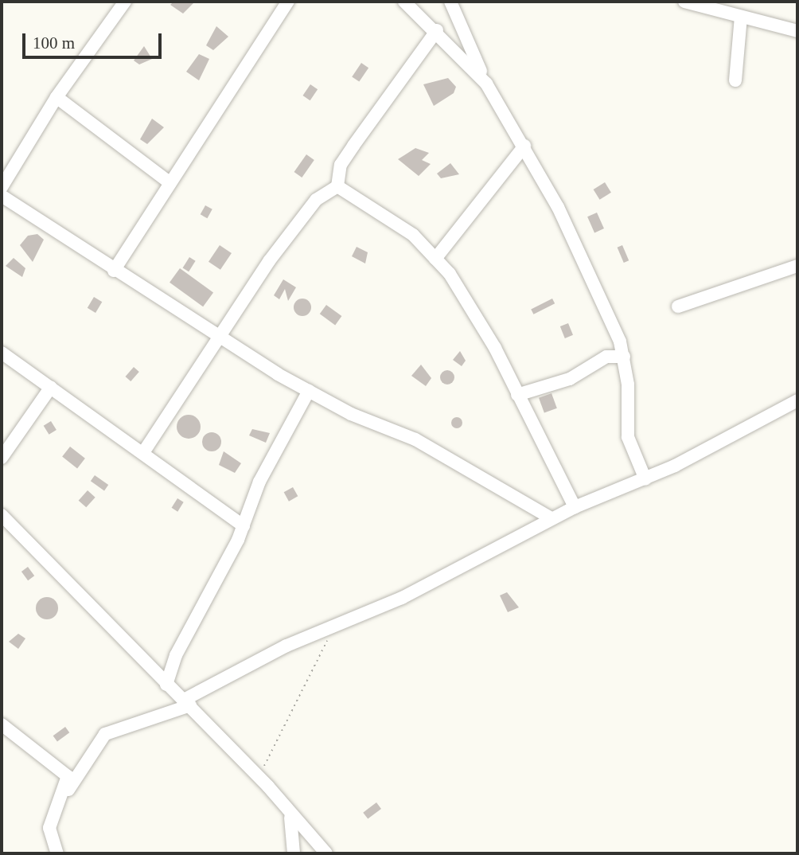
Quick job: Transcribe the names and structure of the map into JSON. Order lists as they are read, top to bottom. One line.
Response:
{"scale_bar":"100 m"}
